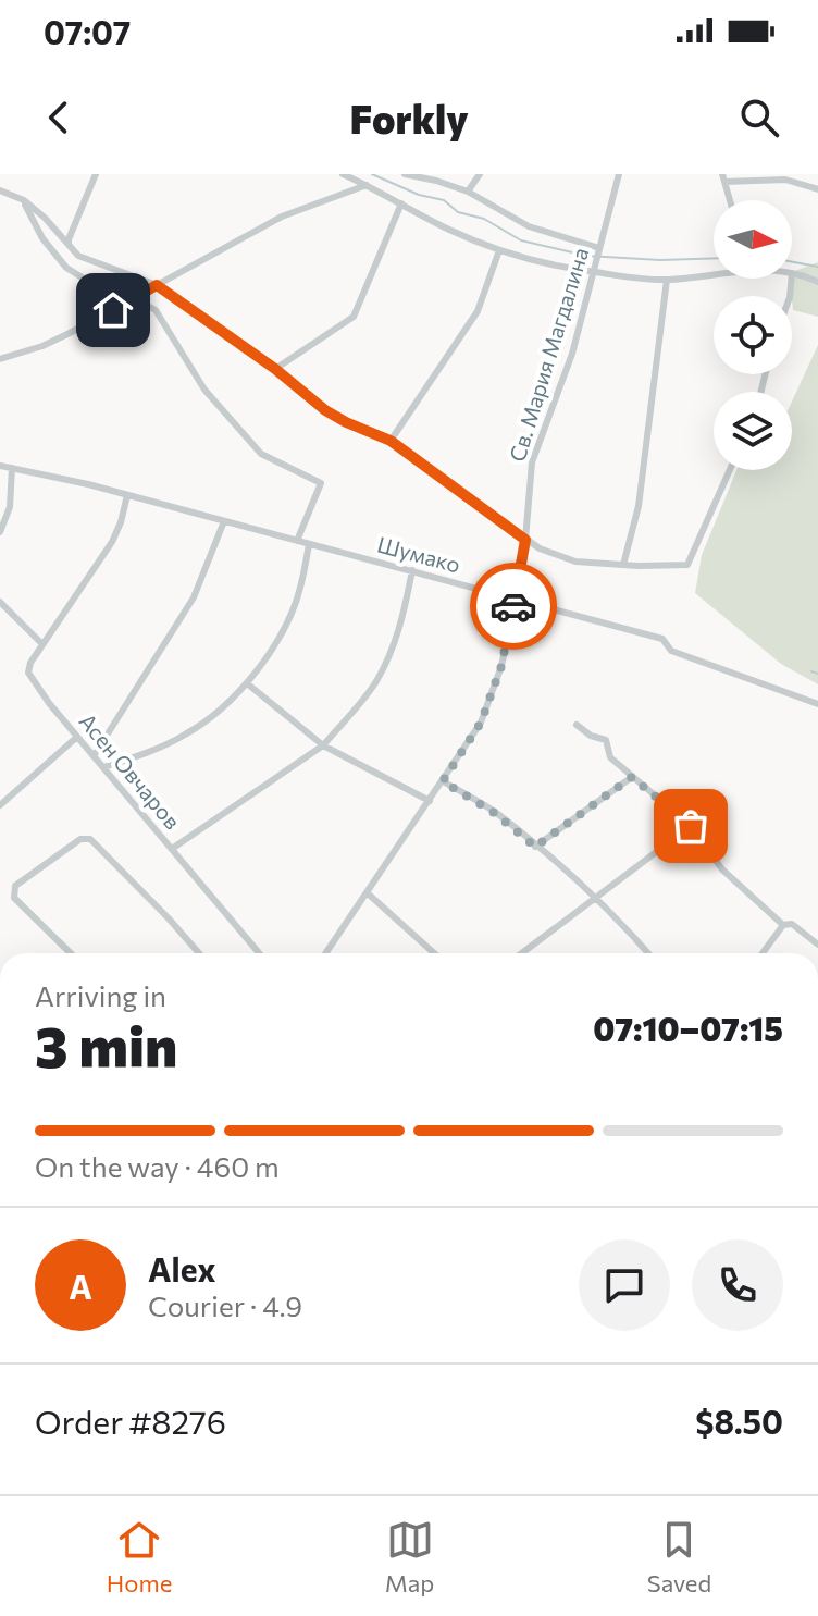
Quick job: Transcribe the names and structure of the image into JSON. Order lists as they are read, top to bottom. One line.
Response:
{"streets":{"street":["Св. Мария Магдалина","Шумако","Асен Овчаров"]},"crossings":[["Св. Мария Магдалина","Шумако"]],"north":"right","page":{"status":"07:07","header":"Forkly","heading":["3 min","Arriving in","07:10–07:15"],"panel":["Alex","Courier · 4.9","Order #8276","$8.50"],"bar":"On the way · 460 m","round":"A","tabs":["Home","Map","Saved"]}}
